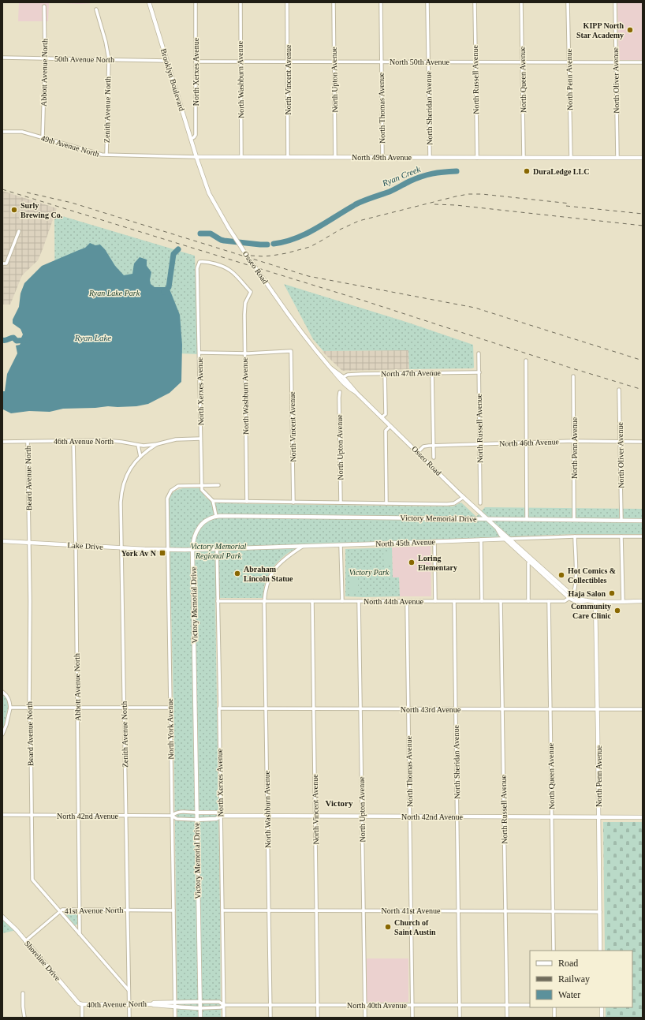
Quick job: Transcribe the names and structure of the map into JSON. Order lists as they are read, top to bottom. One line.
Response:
{"streets":{"street":["50th Avenue North","North 50th Avenue","North Xerxes Avenue","Abbott Avenue North","Brooklyn Boulevard","North Washburn Avenue","North Vincent Avenue","North Upton Avenue","North Russell Avenue","North Queen Avenue","North Penn Avenue","North Oliver Avenue","North Thomas Avenue","North Sheridan Avenue","Zenith Avenue North","49th Avenue North","North 49th Avenue","Osseo Road","North 47th Avenue","46th Avenue North","North 46th Avenue","Beard Avenue North","Victory Memorial Drive","North 45th Avenue","Lake Drive","North 44th Avenue","North 43rd Avenue","North York Avenue","North 42nd Avenue","41st Avenue North","North 41st Avenue","Shoreline Drive","40th Avenue North","North 40th Avenue"]},"crossings":[["50th Avenue North","Abbott Avenue North"],["50th Avenue North","Brooklyn Boulevard"],["50th Avenue North","Zenith Avenue North"],["North 50th Avenue","North Xerxes Avenue"],["North 50th Avenue","North Washburn Avenue"],["North 50th Avenue","North Vincent Avenue"],["North 50th Avenue","North Upton Avenue"],["North 50th Avenue","North Russell Avenue"],["North 50th Avenue","North Queen Avenue"],["North 50th Avenue","North Penn Avenue"],["North 50th Avenue","North Oliver Avenue"],["North 50th Avenue","North Thomas Avenue"],["North 50th Avenue","North Sheridan Avenue"],["North Xerxes Avenue","Brooklyn Boulevard"],["North Xerxes Avenue","North Washburn Avenue"],["North Xerxes Avenue","46th Avenue North"],["North Xerxes Avenue","Victory Memorial Drive"],["North Xerxes Avenue","North 45th Avenue"],["North Xerxes Avenue","North 44th Avenue"],["North Xerxes Avenue","North 43rd Avenue"],["North Xerxes Avenue","North York Avenue"],["North Xerxes Avenue","North 42nd Avenue"],["North Xerxes Avenue","North 41st Avenue"],["North Xerxes Avenue","North 40th Avenue"],["Abbott Avenue North","49th Avenue North"],["Abbott Avenue North","46th Avenue North"],["Abbott Avenue North","Beard Avenue North"],["Abbott Avenue North","Lake Drive"],["Abbott Avenue North","North 42nd Avenue"],["Abbott Avenue North","41st Avenue North"],["Brooklyn Boulevard","49th Avenue North"],["Brooklyn Boulevard","North 49th Avenue"],["Brooklyn Boulevard","Osseo Road"],["North Washburn Avenue","North Vincent Avenue"],["North Washburn Avenue","North 49th Avenue"],["North Washburn Avenue","Victory Memorial Drive"],["North Washburn Avenue","North 45th Avenue"],["North Washburn Avenue","North 44th Avenue"],["North Washburn Avenue","North 43rd Avenue"],["North Washburn Avenue","North 42nd Avenue"],["North Washburn Avenue","North 41st Avenue"],["North Washburn Avenue","North 40th Avenue"],["North Vincent Avenue","North 49th Avenue"],["North Vincent Avenue","Victory Memorial Drive"],["North Vincent Avenue","North 44th Avenue"],["North Vincent Avenue","North 43rd Avenue"],["North Vincent Avenue","North 42nd Avenue"],["North Vincent Avenue","North 41st Avenue"],["North Vincent Avenue","North 40th Avenue"],["North Upton Avenue","North 49th Avenue"],["North Upton Avenue","Victory Memorial Drive"],["North Upton Avenue","North 44th Avenue"],["North Upton Avenue","North 43rd Avenue"],["North Upton Avenue","North 42nd Avenue"],["North Upton Avenue","North 41st Avenue"],["North Upton Avenue","North 40th Avenue"],["North Russell Avenue","North 49th Avenue"],["North Russell Avenue","North 47th Avenue"],["North Russell Avenue","North 46th Avenue"],["North Russell Avenue","North 44th Avenue"],["North Russell Avenue","North 43rd Avenue"],["North Russell Avenue","North 42nd Avenue"],["North Russell Avenue","North 41st Avenue"],["North Russell Avenue","North 40th Avenue"],["North Queen Avenue","North 49th Avenue"],["North Queen Avenue","North 44th Avenue"],["North Queen Avenue","North 43rd Avenue"],["North Queen Avenue","North 42nd Avenue"],["North Queen Avenue","North 41st Avenue"],["North Penn Avenue","North 49th Avenue"],["North Penn Avenue","Osseo Road"],["North Penn Avenue","North 46th Avenue"],["North Penn Avenue","Victory Memorial Drive"],["North Penn Avenue","North 43rd Avenue"],["North Penn Avenue","North 42nd Avenue"],["North Penn Avenue","North 41st Avenue"],["North Oliver Avenue","North 49th Avenue"],["North Oliver Avenue","North 46th Avenue"],["North Oliver Avenue","Victory Memorial Drive"],["North Thomas Avenue","North 49th Avenue"],["North Thomas Avenue","North 44th Avenue"],["North Thomas Avenue","North 43rd Avenue"],["North Thomas Avenue","North 42nd Avenue"],["North Thomas Avenue","North 41st Avenue"],["North Thomas Avenue","North 40th Avenue"],["North Sheridan Avenue","North 49th Avenue"],["North Sheridan Avenue","North 44th Avenue"],["North Sheridan Avenue","North 43rd Avenue"],["North Sheridan Avenue","North 42nd Avenue"],["North Sheridan Avenue","North 41st Avenue"],["North Sheridan Avenue","North 40th Avenue"],["Zenith Avenue North","49th Avenue North"],["Zenith Avenue North","46th Avenue North"],["Zenith Avenue North","Beard Avenue North"],["Zenith Avenue North","Lake Drive"],["Zenith Avenue North","North 42nd Avenue"],["Zenith Avenue North","41st Avenue North"],["Zenith Avenue North","40th Avenue North"],["49th Avenue North","North 49th Avenue"],["49th Avenue North","Osseo Road"],["North 49th Avenue","Osseo Road"],["Osseo Road","North 47th Avenue"],["Osseo Road","North 46th Avenue"],["Osseo Road","Victory Memorial Drive"],["Osseo Road","North 45th Avenue"],["Osseo Road","North 44th Avenue"],["46th Avenue North","Beard Avenue North"],["Beard Avenue North","Lake Drive"],["Beard Avenue North","North 42nd Avenue"],["Beard Avenue North","41st Avenue North"],["Victory Memorial Drive","North 45th Avenue"],["Victory Memorial Drive","North 42nd Avenue"],["Victory Memorial Drive","North 40th Avenue"],["North 45th Avenue","Lake Drive"],["North 45th Avenue","North York Avenue"],["Lake Drive","North York Avenue"],["North York Avenue","North 42nd Avenue"],["North York Avenue","41st Avenue North"],["North York Avenue","North 40th Avenue"],["41st Avenue North","Shoreline Drive"],["Shoreline Drive","40th Avenue North"],["40th Avenue North","North 40th Avenue"]],"districts":["Victory"],"water":["Ryan Creek","Ryan Lake"],"parks":["Ryan Lake Park","Victory Memorial Regional Park","Victory Park"],"places":{"other":["KIPP North Star Academy","DuraLedge LLC","Surly Brewing Co.","Loring Elementary","Abraham Lincoln Statue","Hot Comics & Collectibles","Haja Salon","Community Care Clinic","Church of Saint Austin"],"transit":["York Av N"]},"legend":["Road","Railway","Water"]}
